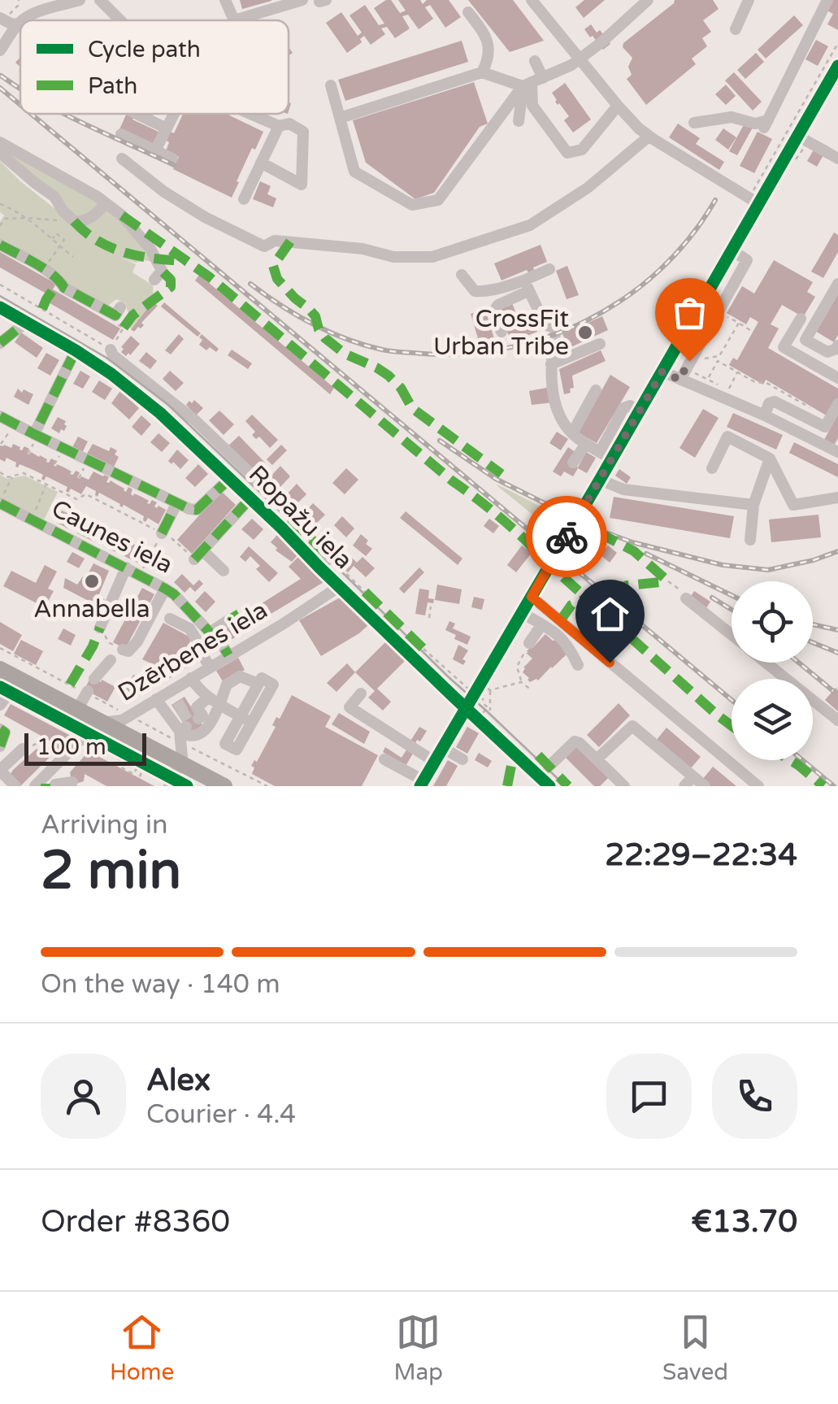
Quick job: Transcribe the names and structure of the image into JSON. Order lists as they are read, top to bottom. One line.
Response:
{"streets":{"street":["Ropažu iela","Caunes iela","Dzērbenes iela"]},"crossings":[["Ropažu iela","Dzērbenes iela"],["Caunes iela","Dzērbenes iela"]],"places":["CrossFit Urban Tribe","Annabella"],"legend":["Cycle path","Path"],"scale_bar":"100 m","page":{"scale":"100 m","heading":["2 min","Arriving in","22:29–22:34"],"panel":["Alex","Courier · 4.4","Order #8360","€13.70"],"bar":"On the way · 140 m","tabs":["Home","Map","Saved"]}}
